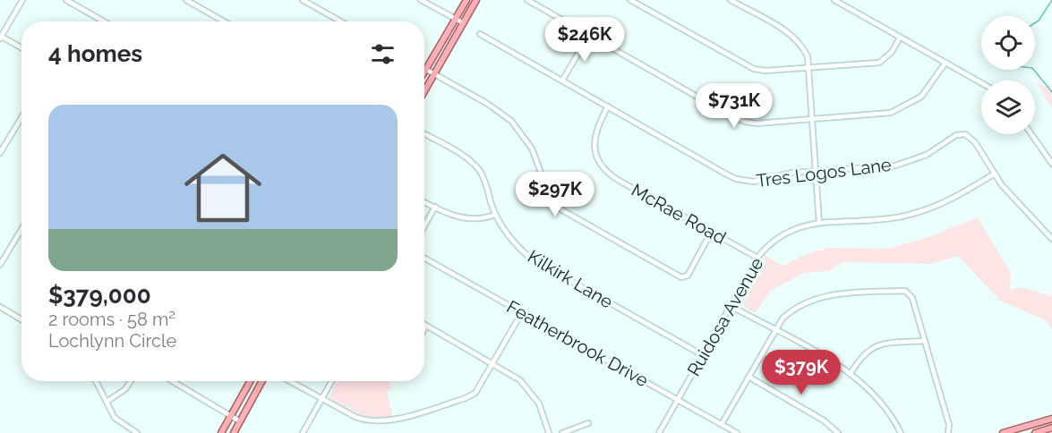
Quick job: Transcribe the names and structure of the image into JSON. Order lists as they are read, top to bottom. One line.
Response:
{"streets":{"street":["Tres Logos Lane","McRae Road","Kilkirk Lane","Ruidosa Avenue","Featherbrook Drive"]},"crossings":[["Tres Logos Lane","McRae Road"],["Tres Logos Lane","Ruidosa Avenue"],["McRae Road","Ruidosa Avenue"],["Kilkirk Lane","Ruidosa Avenue"],["Ruidosa Avenue","Featherbrook Drive"]],"page":{"price":["$246K","$731K","$297K","$379K"],"heading":"4 homes","list":[{"name":"$379,000","note":"2 rooms · 58 m² · Lochlynn Circle"}]}}
